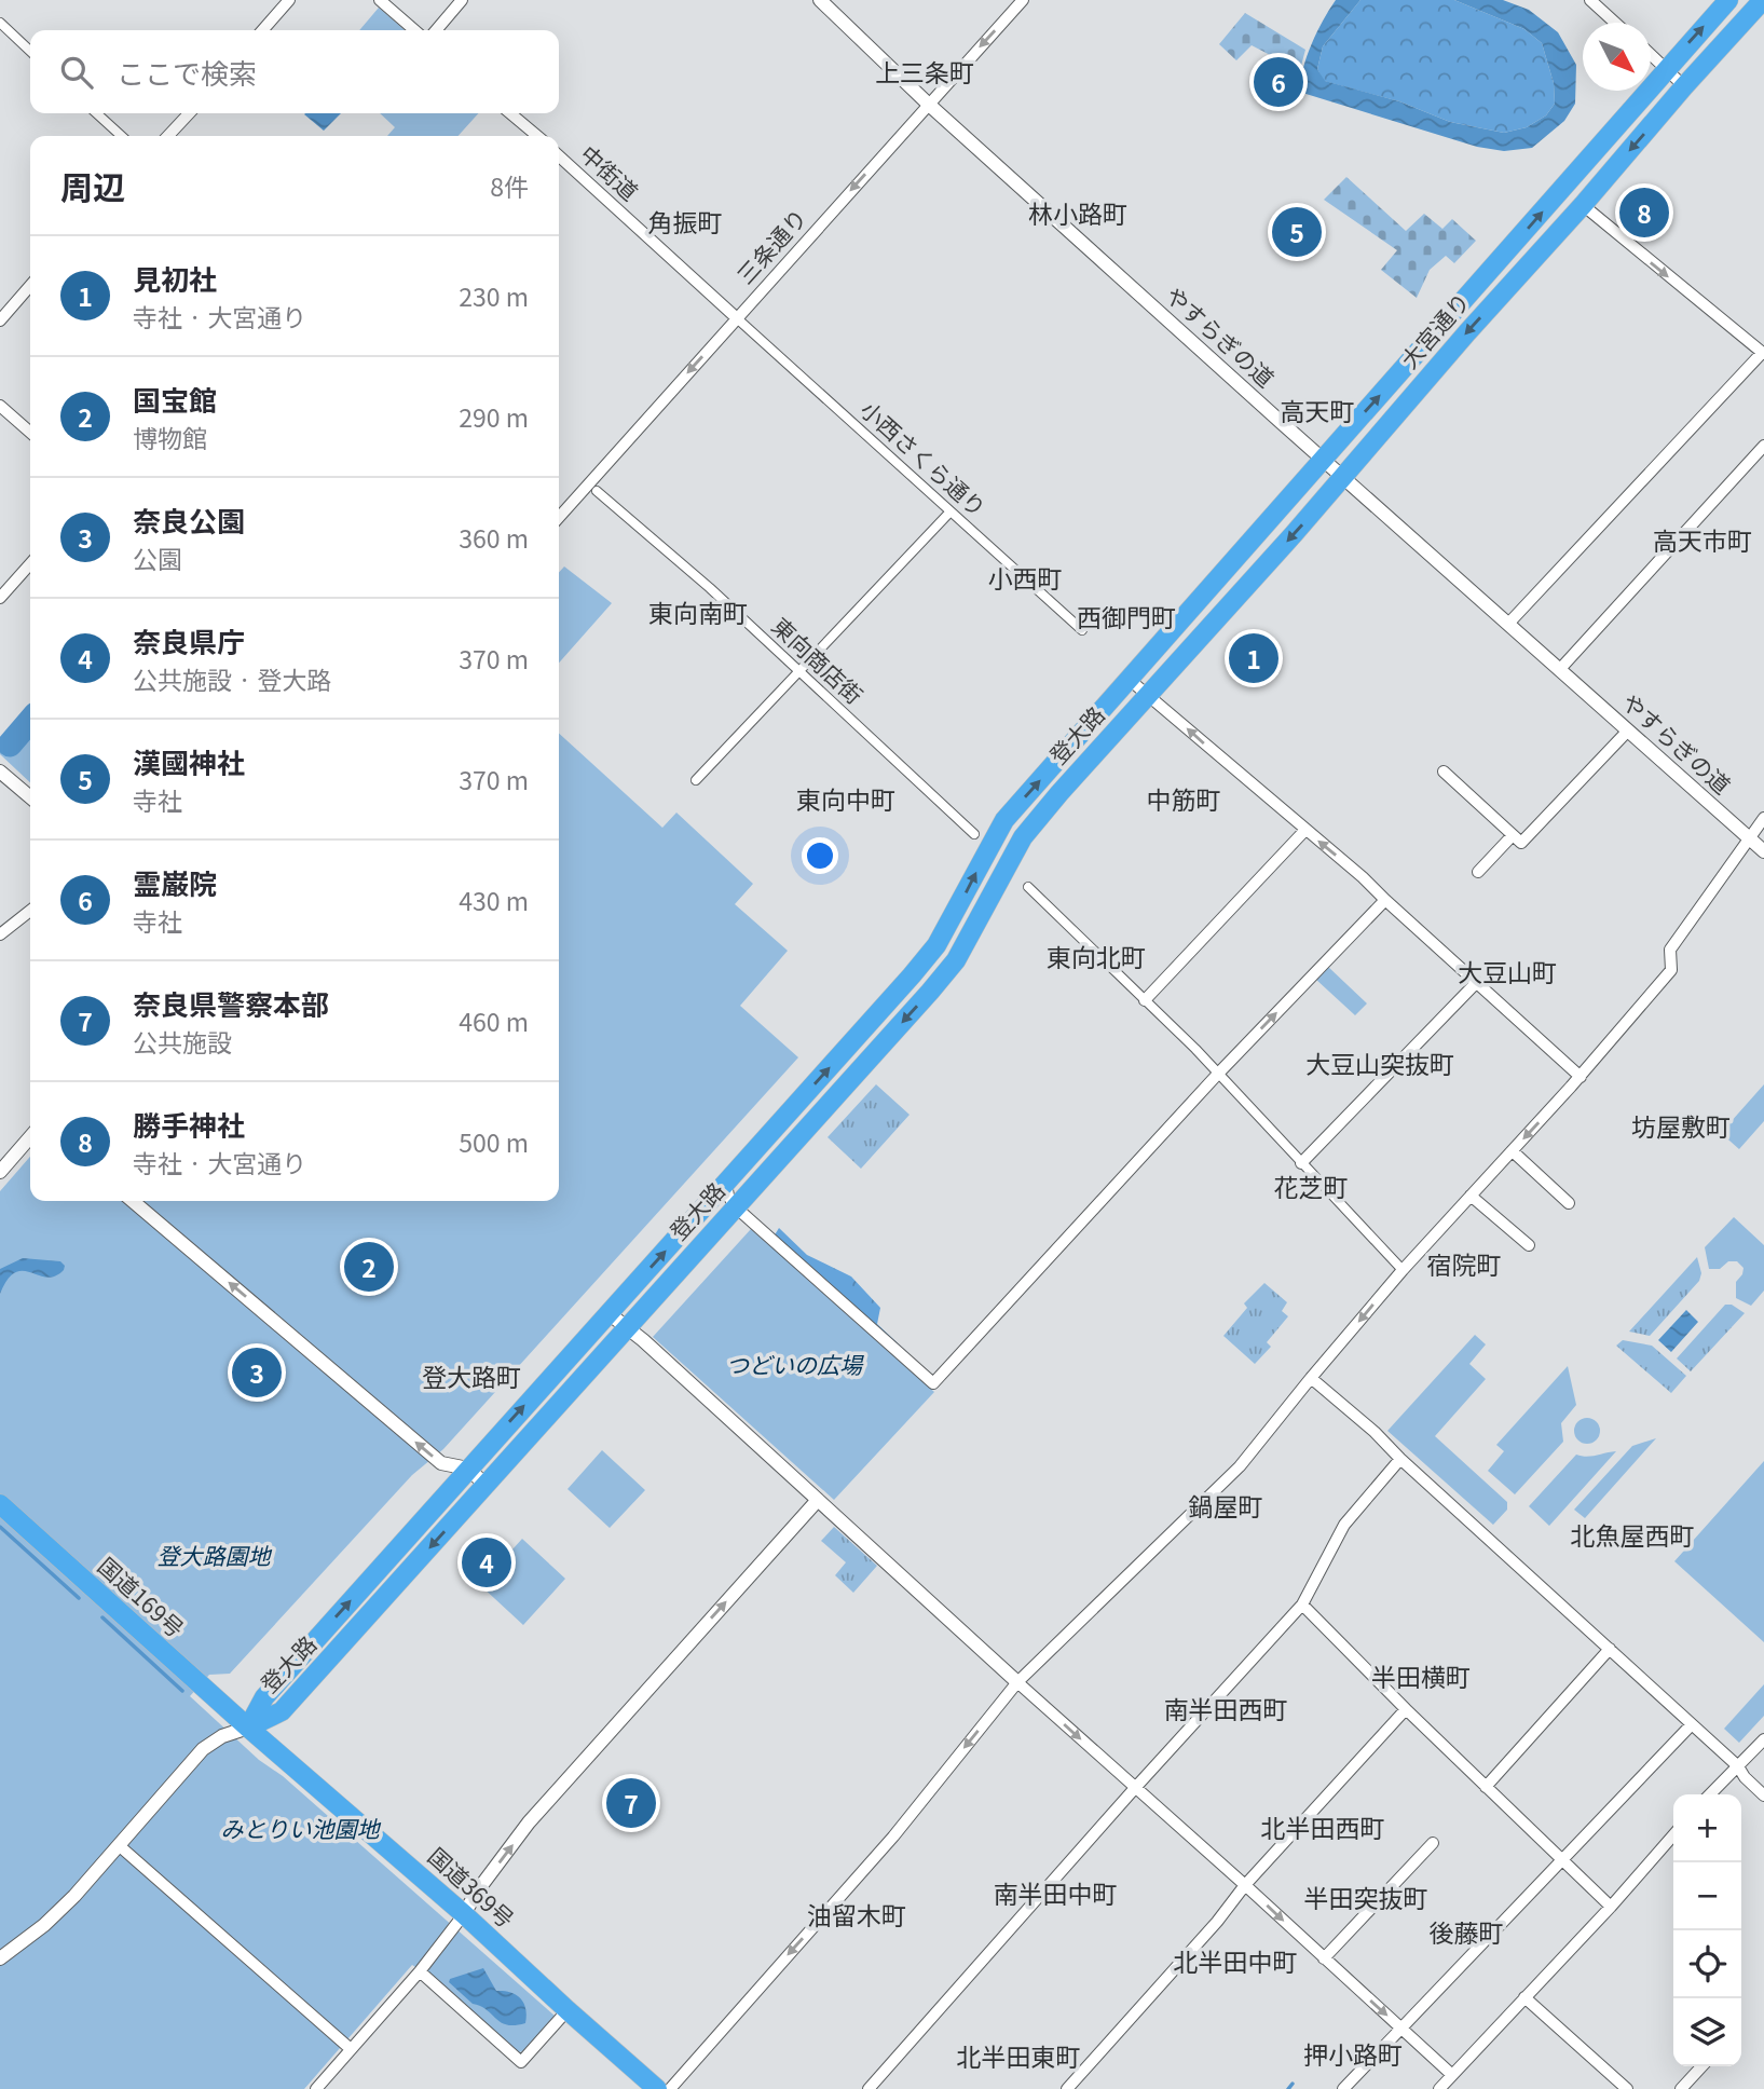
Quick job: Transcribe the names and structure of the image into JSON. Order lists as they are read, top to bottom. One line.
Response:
{"streets":{"highway":["大宮通り","登大路","国道169号","国道369号"],"street":["中街道","三条通り","やすらぎの道","小西さくら通り","東向商店街"]},"crossings":[["中街道","三条通り"],["中街道","小西さくら通り"],["三条通り","やすらぎの道"],["三条通り","小西さくら通り"],["大宮通り","やすらぎの道"],["大宮通り","登大路"],["登大路","国道169号"],["登大路","国道369号"],["国道169号","国道369号"]],"one_way":["三条通り"],"districts":["上三条町","林小路町","角振町","高天町","高天市町","小西町","東向南町","西御門町","東向中町","中筋町","東向北町","大豆山町","大豆山突抜町","坊屋敷町","花芝町","宿院町","登大路町","鍋屋町","北魚屋西町","半田横町","南半田西町","北半田西町","南半田中町","半田突抜町","油留木町","後藤町","北半田中町","押小路町","北半田東町"],"parks":["つどいの広場","登大路園地","みとりい池園地"],"north":"bottom right","page":{"search":"ここで検索","pins":["6","8","5","1","2","3","4","7"],"heading":["周辺","8件"],"list":[{"mark":"1","name":"見初社","note":"寺社 · 大宮通り","value":"230 m"},{"mark":"2","name":"国宝館","note":"博物館","value":"290 m"},{"mark":"3","name":"奈良公園","note":"公園","value":"360 m"},{"mark":"4","name":"奈良県庁","note":"公共施設 · 登大路","value":"370 m"},{"mark":"5","name":"漢國神社","note":"寺社","value":"370 m"},{"mark":"6","name":"霊巌院","note":"寺社","value":"430 m"},{"mark":"7","name":"奈良県警察本部","note":"公共施設","value":"460 m"},{"mark":"8","name":"勝手神社","note":"寺社 · 大宮通り","value":"500 m"}],"map_buttons":["+","−"]}}
